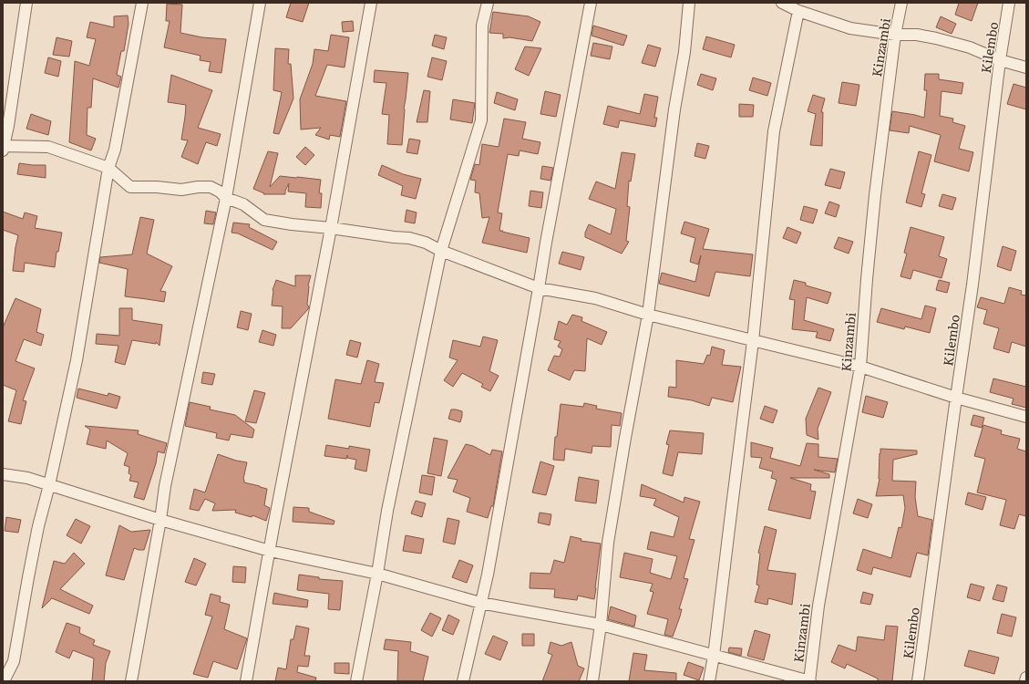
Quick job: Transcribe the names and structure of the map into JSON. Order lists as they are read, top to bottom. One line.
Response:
{"streets":{"street":["Kinzambi","Kilembo"]}}
